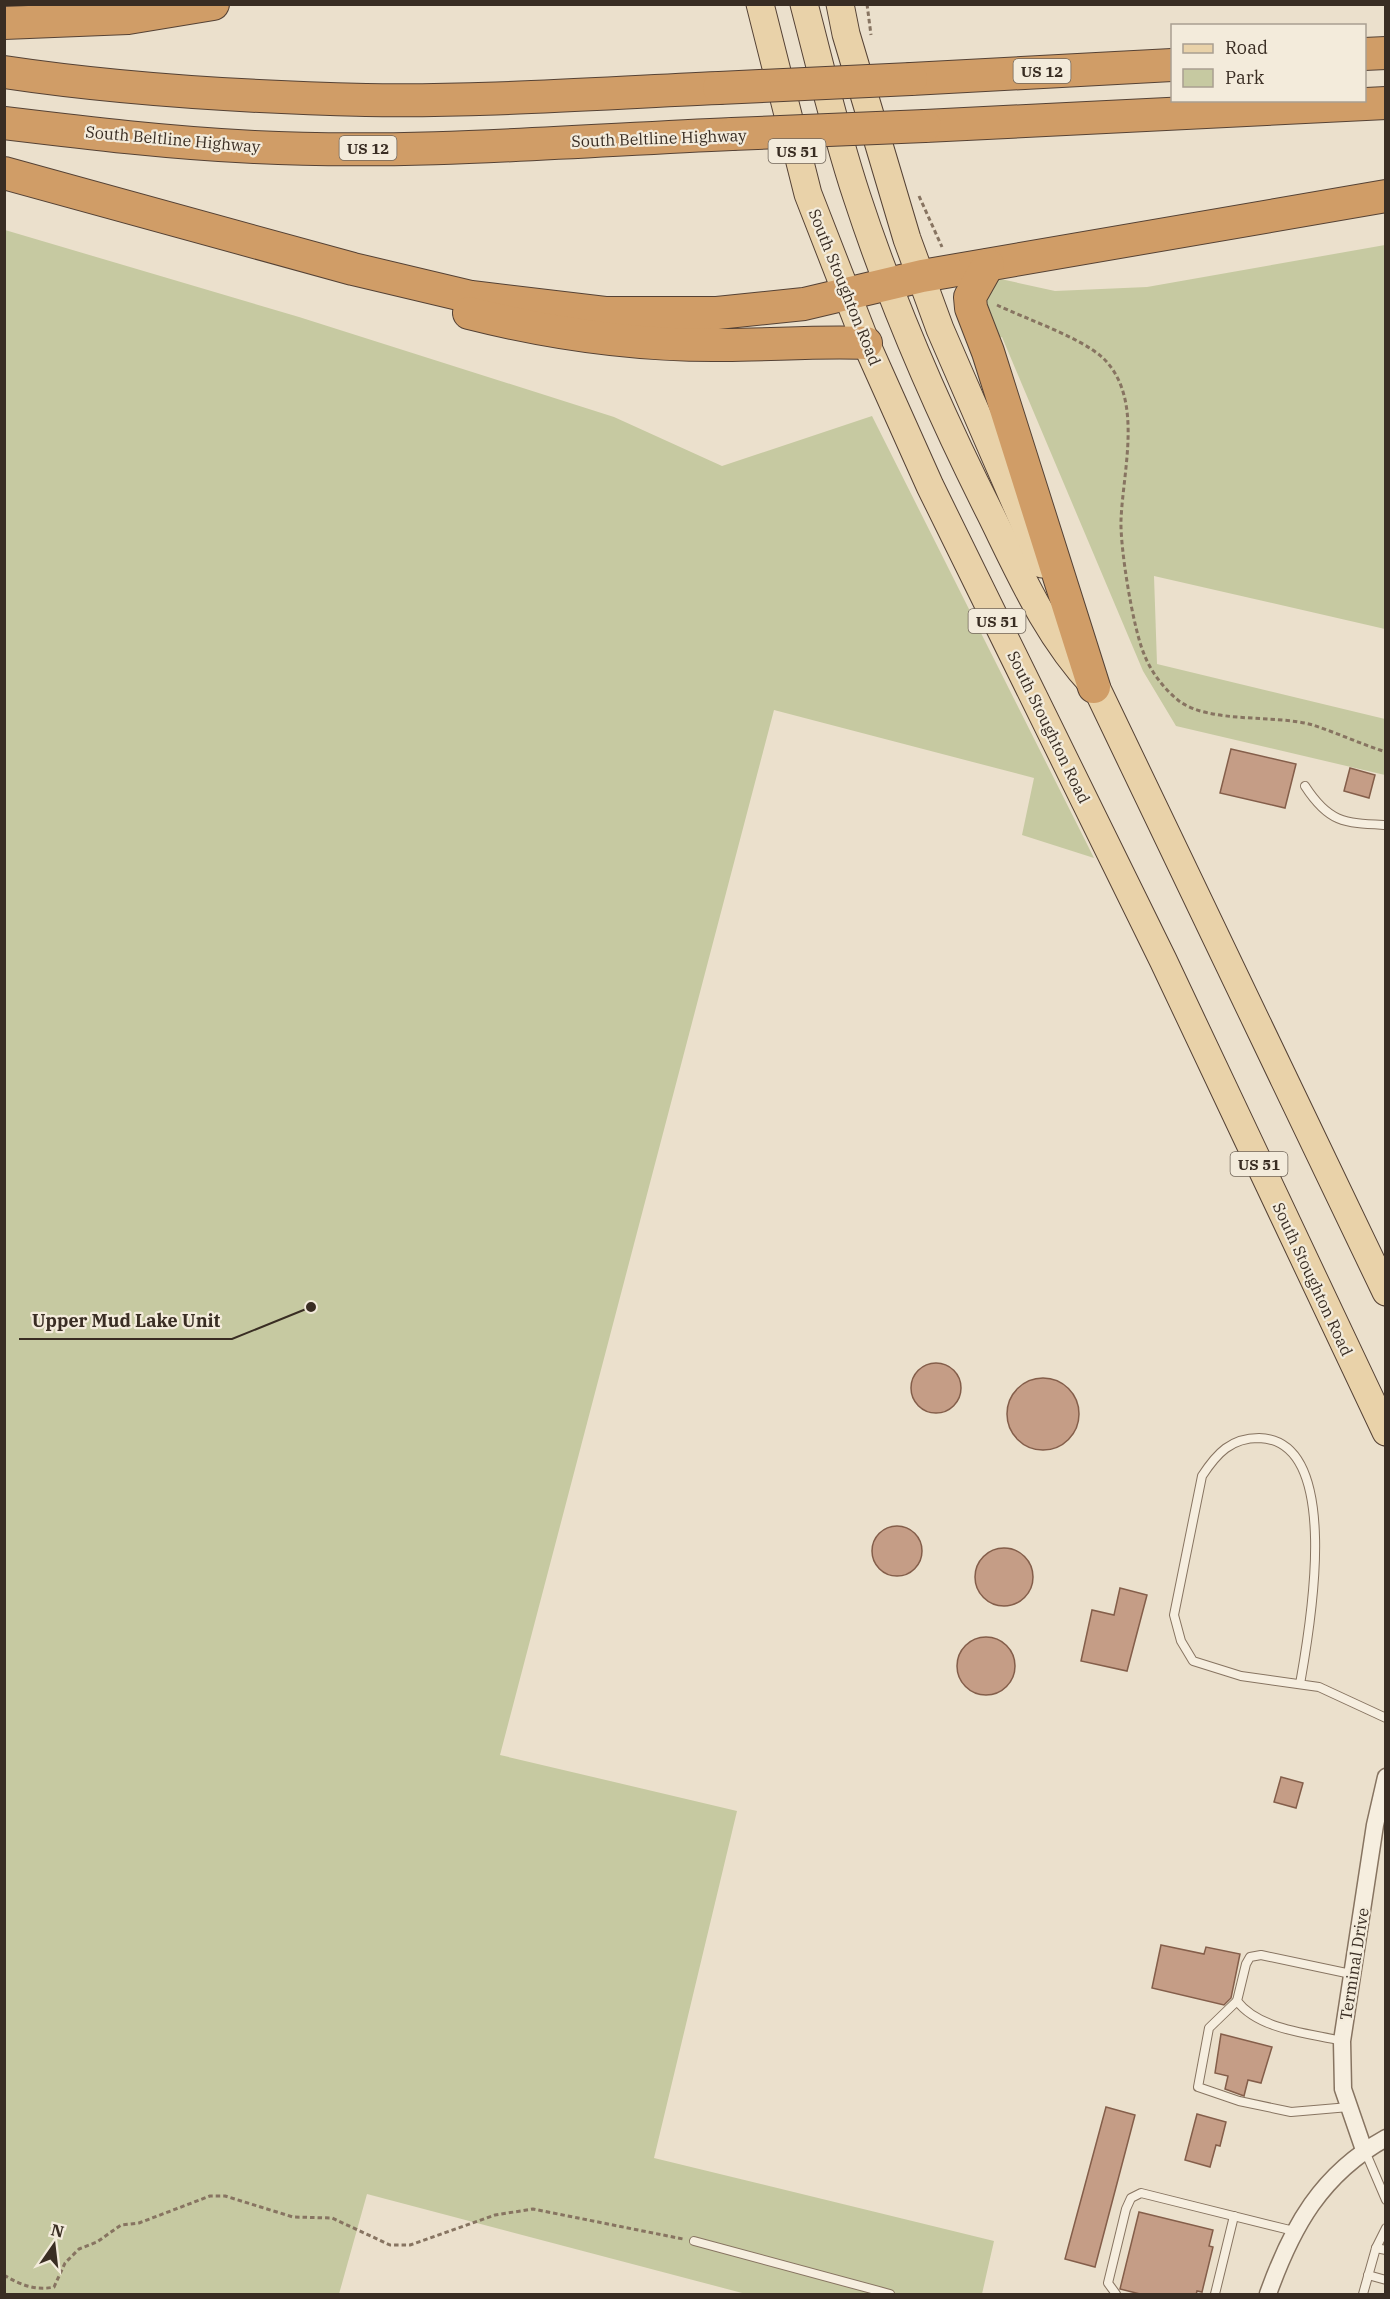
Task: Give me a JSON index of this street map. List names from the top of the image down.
{
  "streets": {
    "highway": ["US 12", "South Beltline Highway"],
    "main road": ["US 51", "South Stoughton Road"],
    "street": ["Terminal Drive"]
  },
  "places": ["Upper Mud Lake Unit"],
  "legend": ["Road", "Park"],
  "north": "top"
}
